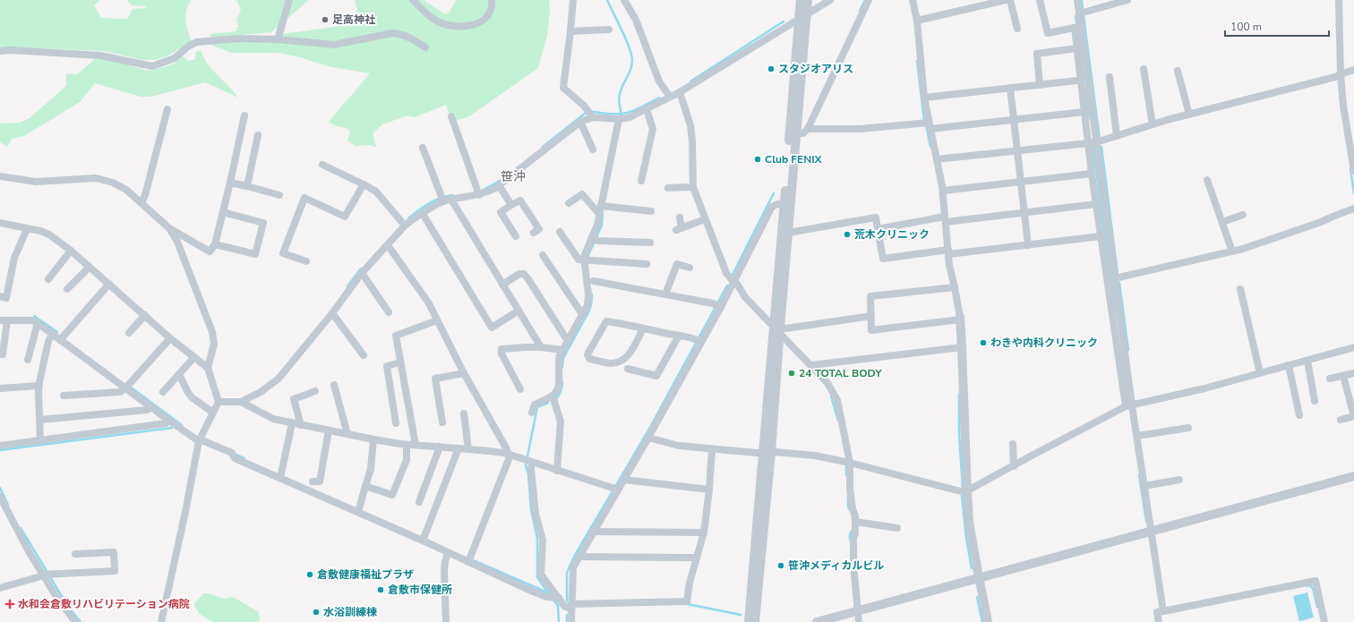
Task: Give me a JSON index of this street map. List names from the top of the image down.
{
  "districts": ["笹沖"],
  "places": {
    "other": [
      "足高神社",
      "スタジオアリス",
      "Club FENIX",
      "荒木クリニック",
      "わきや内科クリニック",
      "24 TOTAL BODY",
      "笹沖メディカルビル",
      "倉敷健康福祉プラザ",
      "倉敷市保健所",
      "水浴訓練棟"
    ],
    "health": ["水和会倉敷リハビリテーション病院"]
  },
  "scale_bar": "100 m"
}
